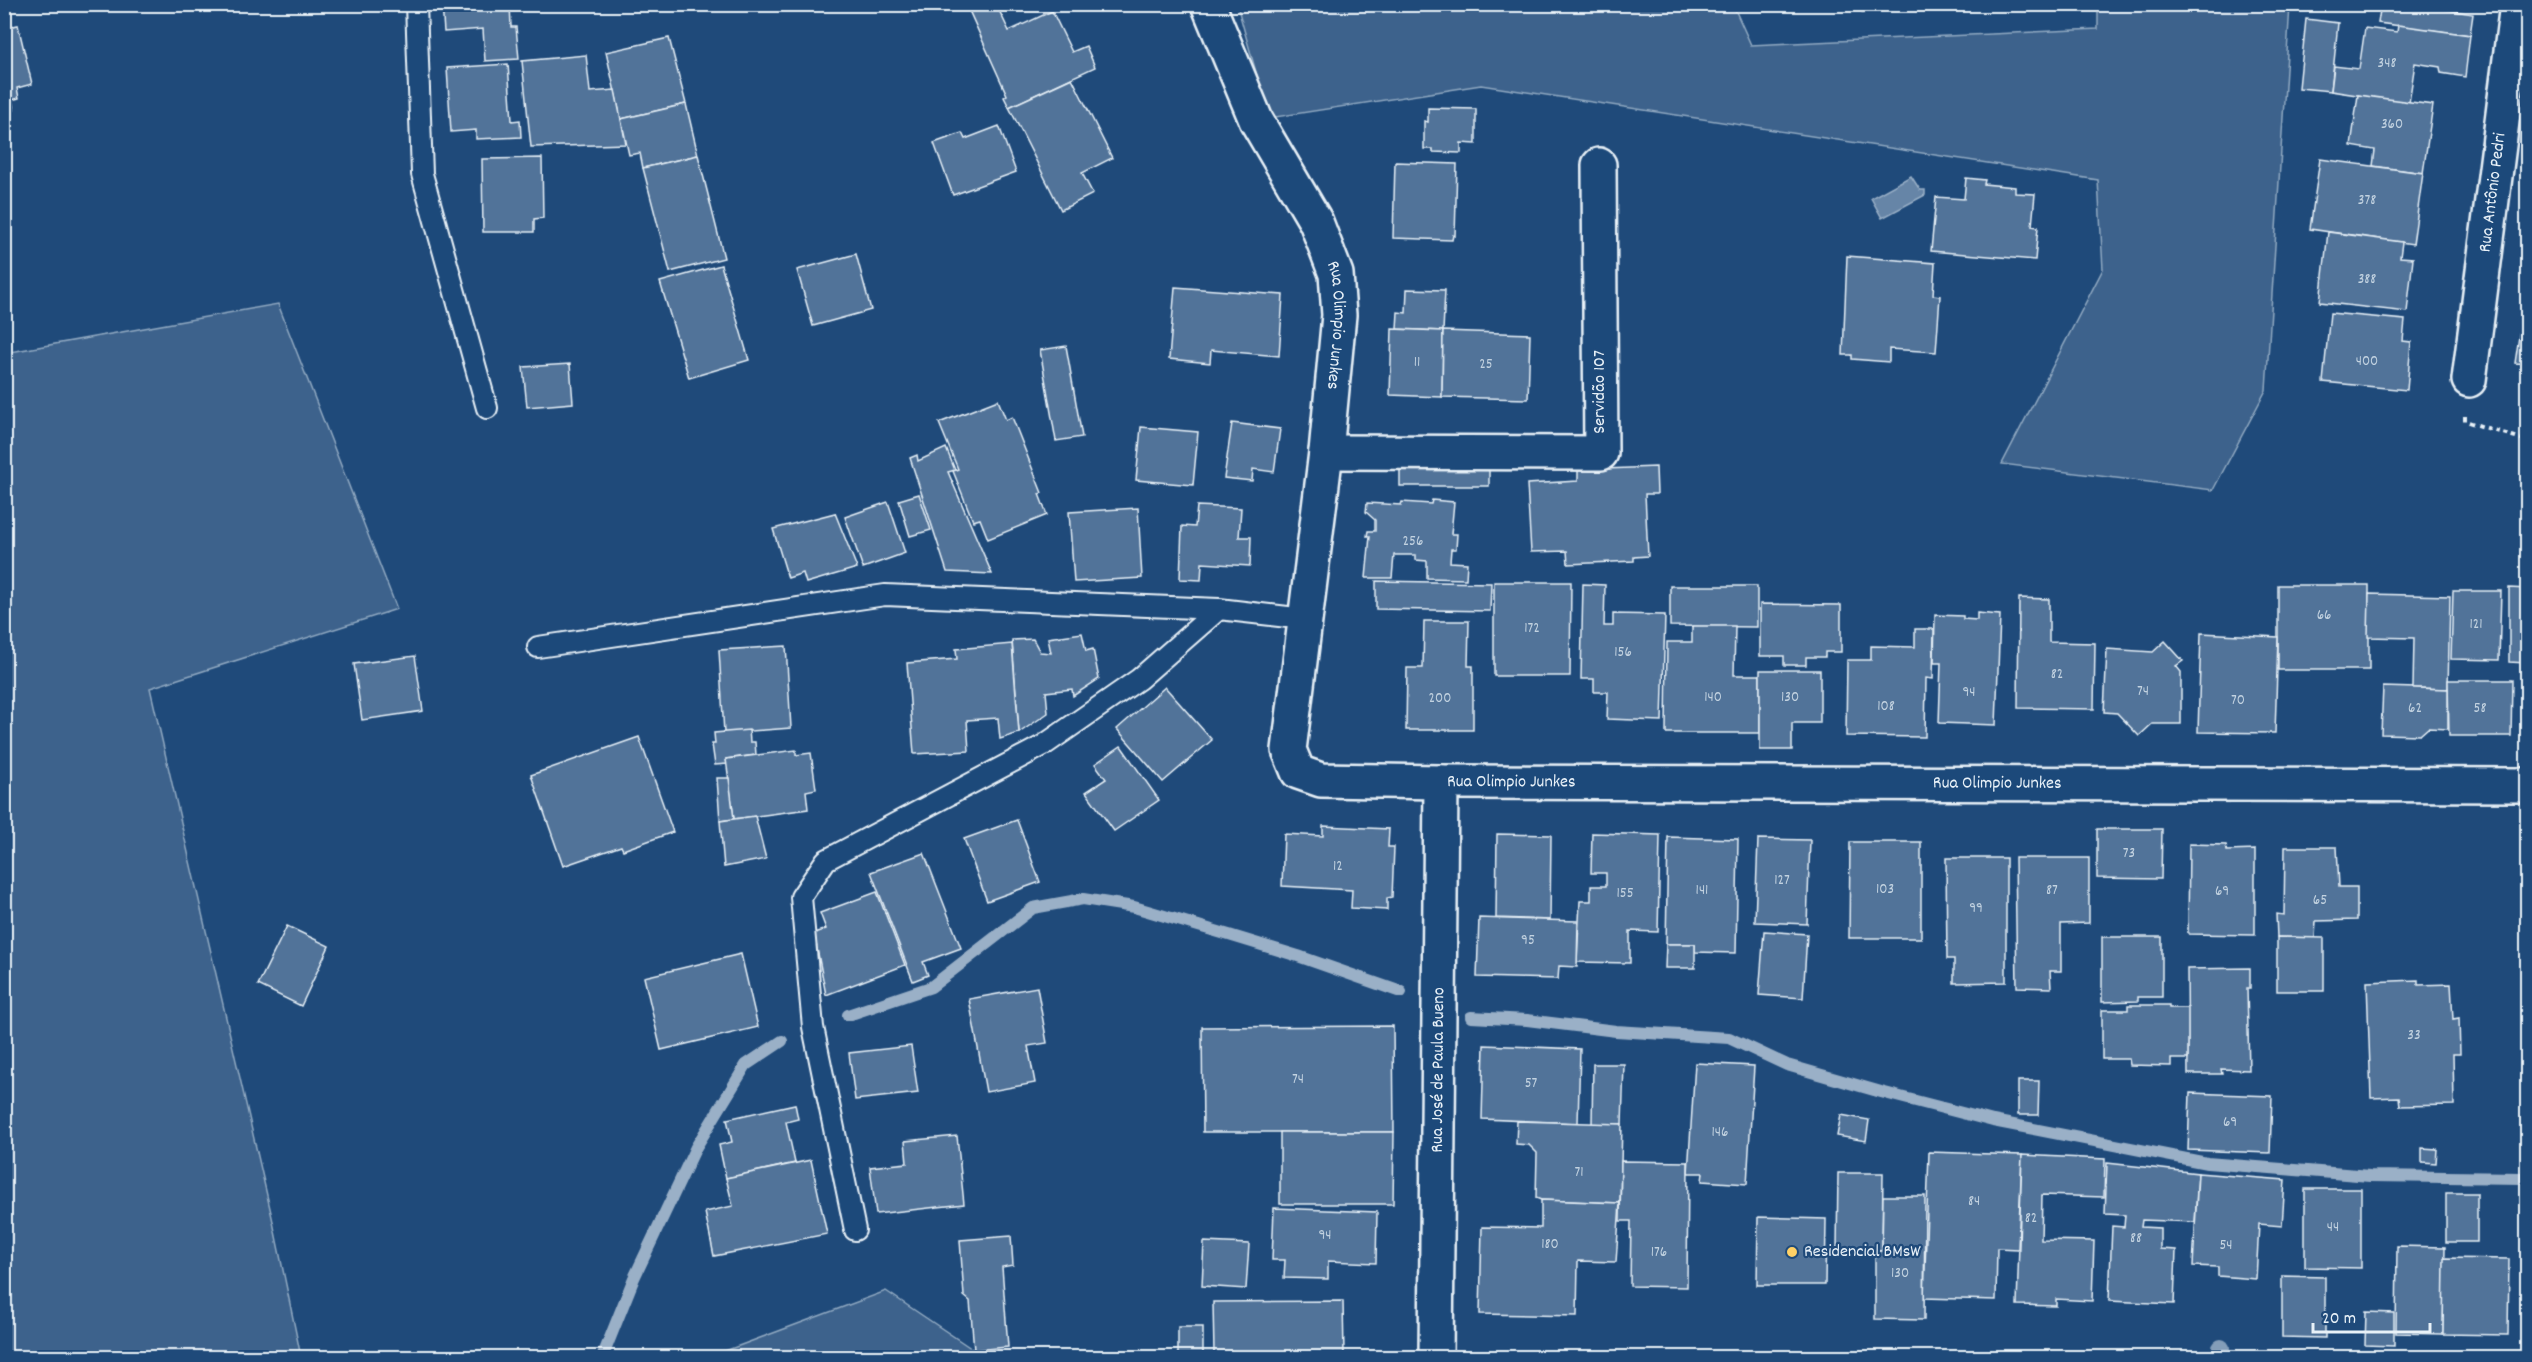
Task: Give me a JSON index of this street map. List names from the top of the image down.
{
  "streets": {
    "street": [
      "Rua Antônio Pedri",
      "Rua Olimpio Junkes",
      "Servidão 107",
      "Rua José de Paula Bueno"
    ]
  },
  "crossings": [
    ["Rua Olimpio Junkes", "Servidão 107"],
    ["Rua Olimpio Junkes", "Rua José de Paula Bueno"]
  ],
  "places": ["Residencial BMsW"],
  "house_numbers": [
    "348",
    "360",
    "378",
    "388",
    "400",
    "11",
    "25",
    "256",
    "66",
    "121",
    "172",
    "156",
    "82",
    "74",
    "94",
    "140",
    "130",
    "200",
    "70",
    "108",
    "62",
    "58",
    "73",
    "12",
    "127",
    "103",
    "141",
    "87",
    "69",
    "155",
    "65",
    "99",
    "95",
    "33",
    "74",
    "57",
    "69",
    "146",
    "71",
    "84",
    "82",
    "44",
    "94",
    "88",
    "180",
    "54",
    "176",
    "130"
  ],
  "scale_bar": "20 m"
}
